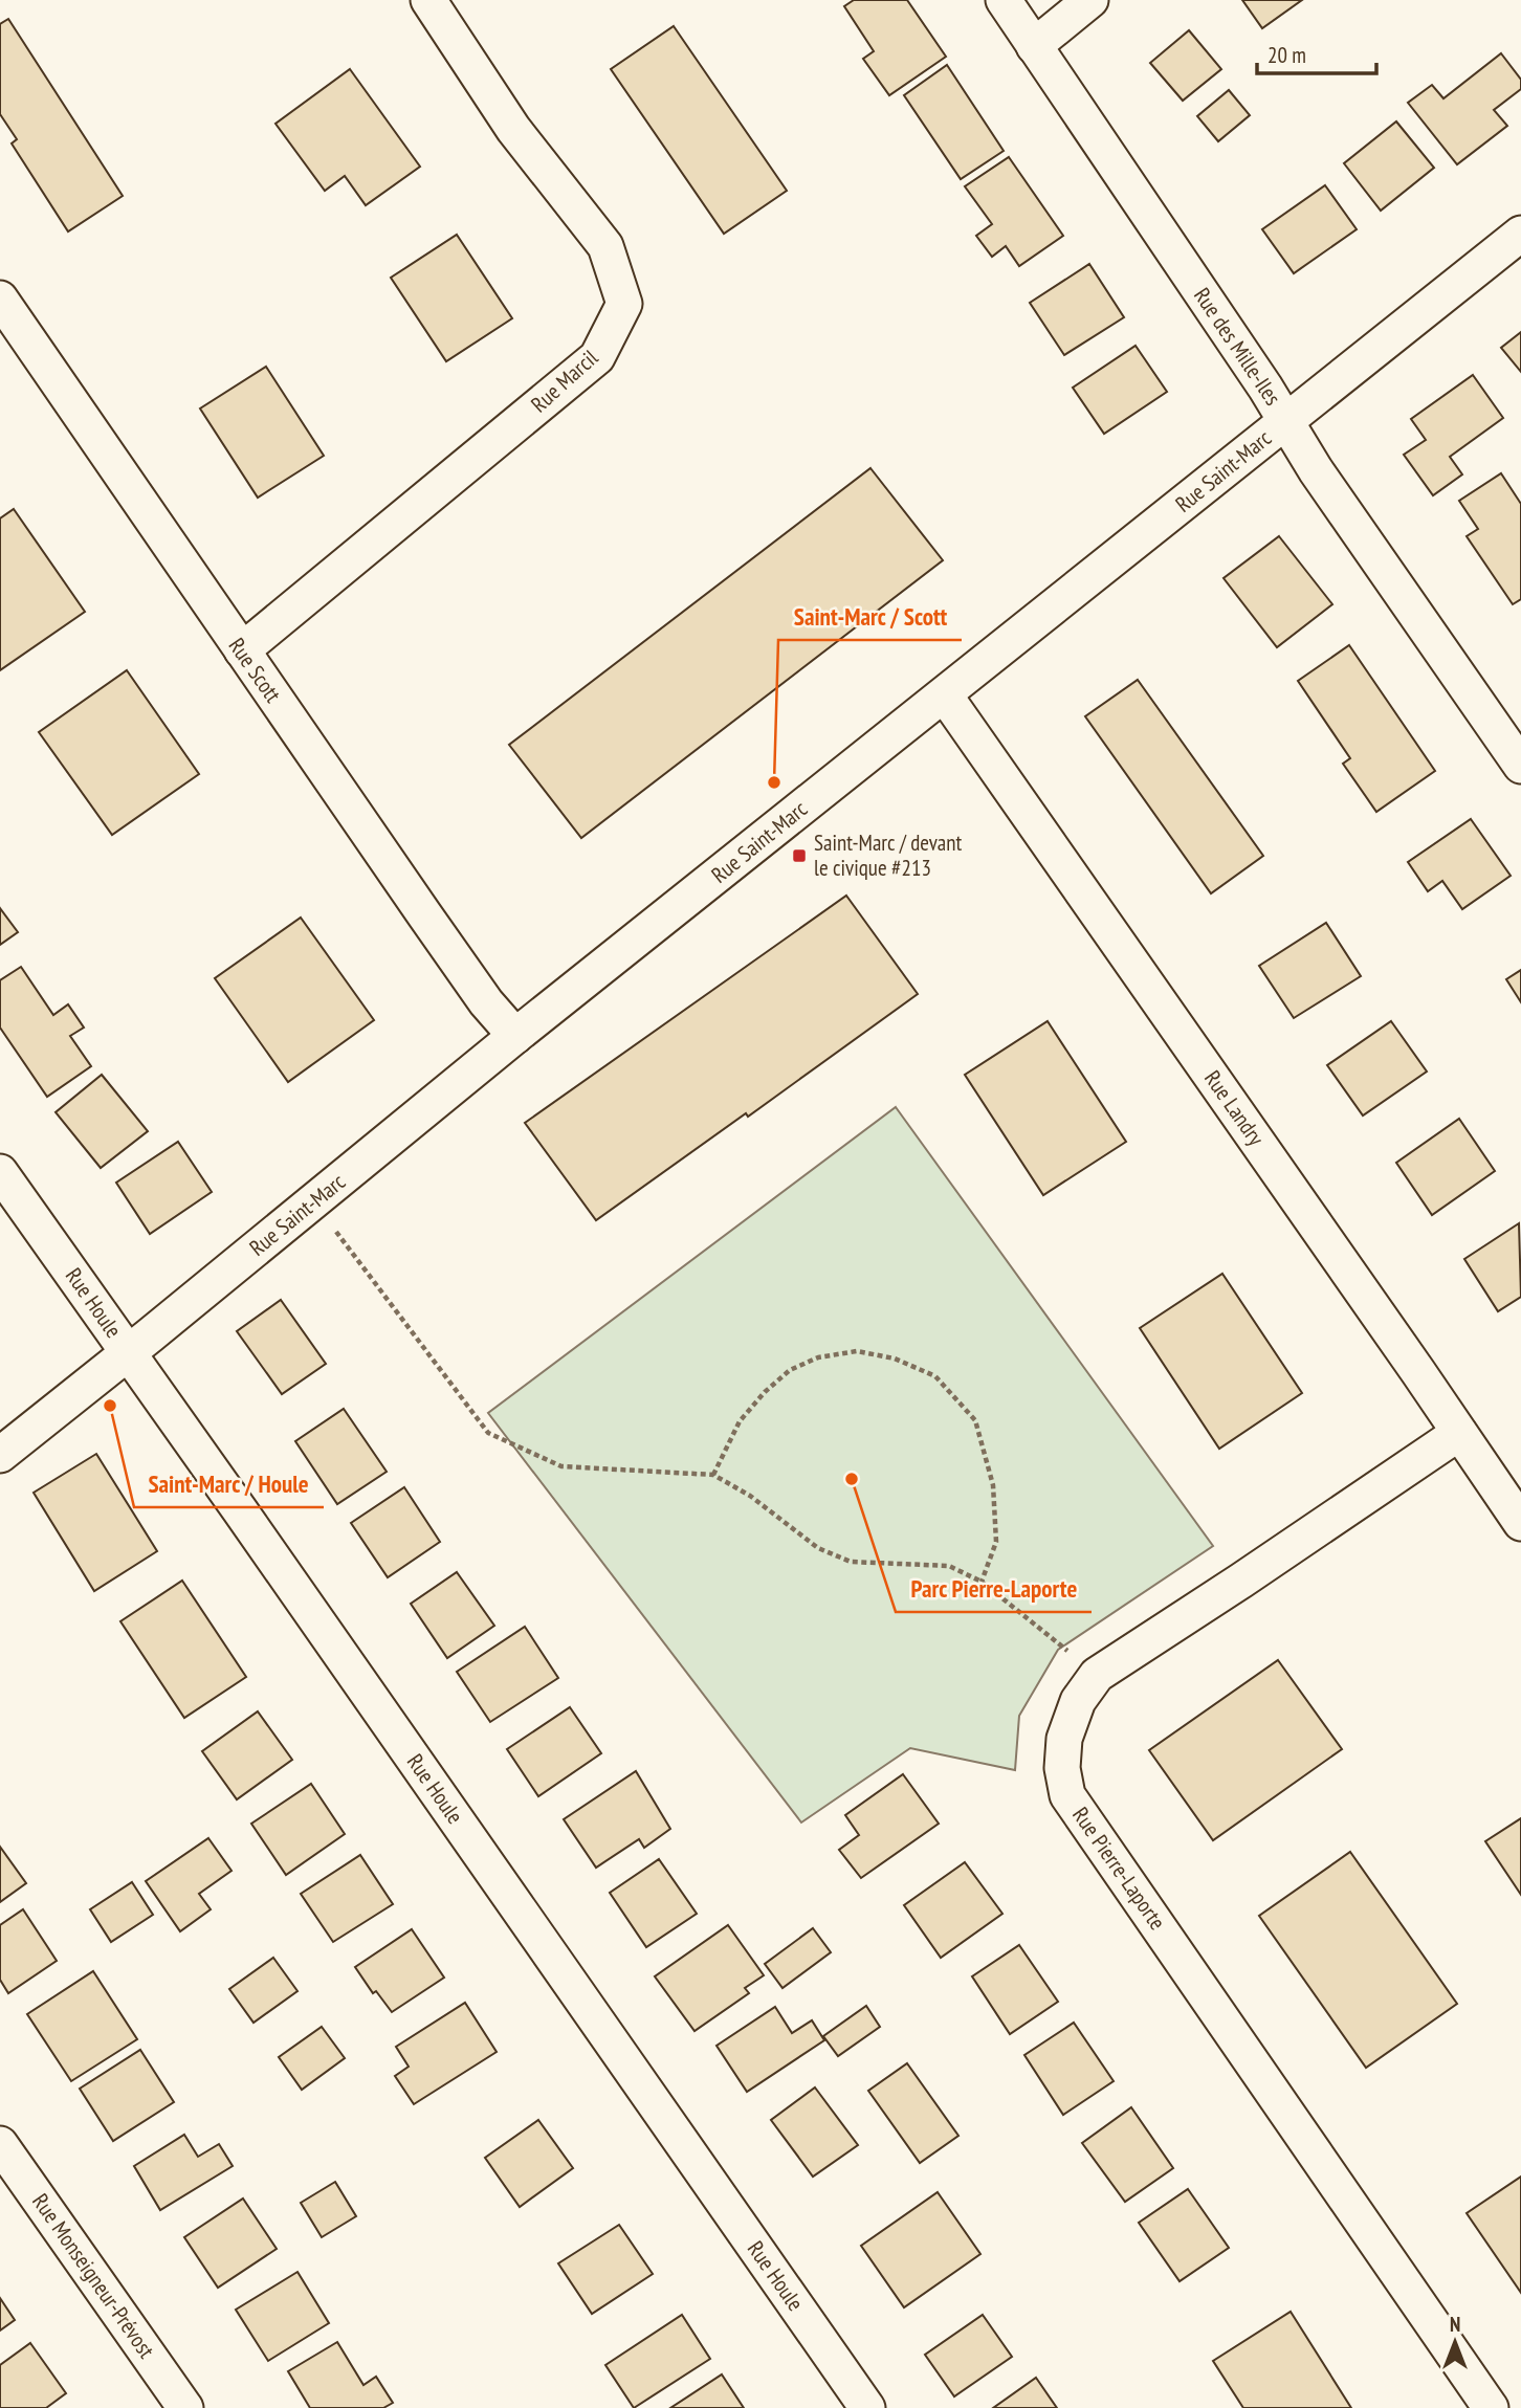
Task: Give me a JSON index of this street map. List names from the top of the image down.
{
  "streets": {
    "street": [
      "Rue des Mille-Iles",
      "Rue Marcil",
      "Rue Saint-Marc",
      "Rue Scott",
      "Rue Landry",
      "Rue Houle",
      "Rue Pierre-Laporte",
      "Rue Monseigneur-Prévost"
    ]
  },
  "crossings": [
    ["Rue des Mille-Iles", "Rue Saint-Marc"],
    ["Rue Marcil", "Rue Scott"],
    ["Rue Saint-Marc", "Rue Scott"],
    ["Rue Saint-Marc", "Rue Landry"],
    ["Rue Saint-Marc", "Rue Houle"],
    ["Rue Landry", "Rue Pierre-Laporte"]
  ],
  "places": {
    "other": ["Saint-Marc / Scott", "Saint-Marc / Houle", "Parc Pierre-Laporte"],
    "transit": ["Saint-Marc / devant le civique #213"]
  },
  "scale_bar": "20 m",
  "north": "top"
}
